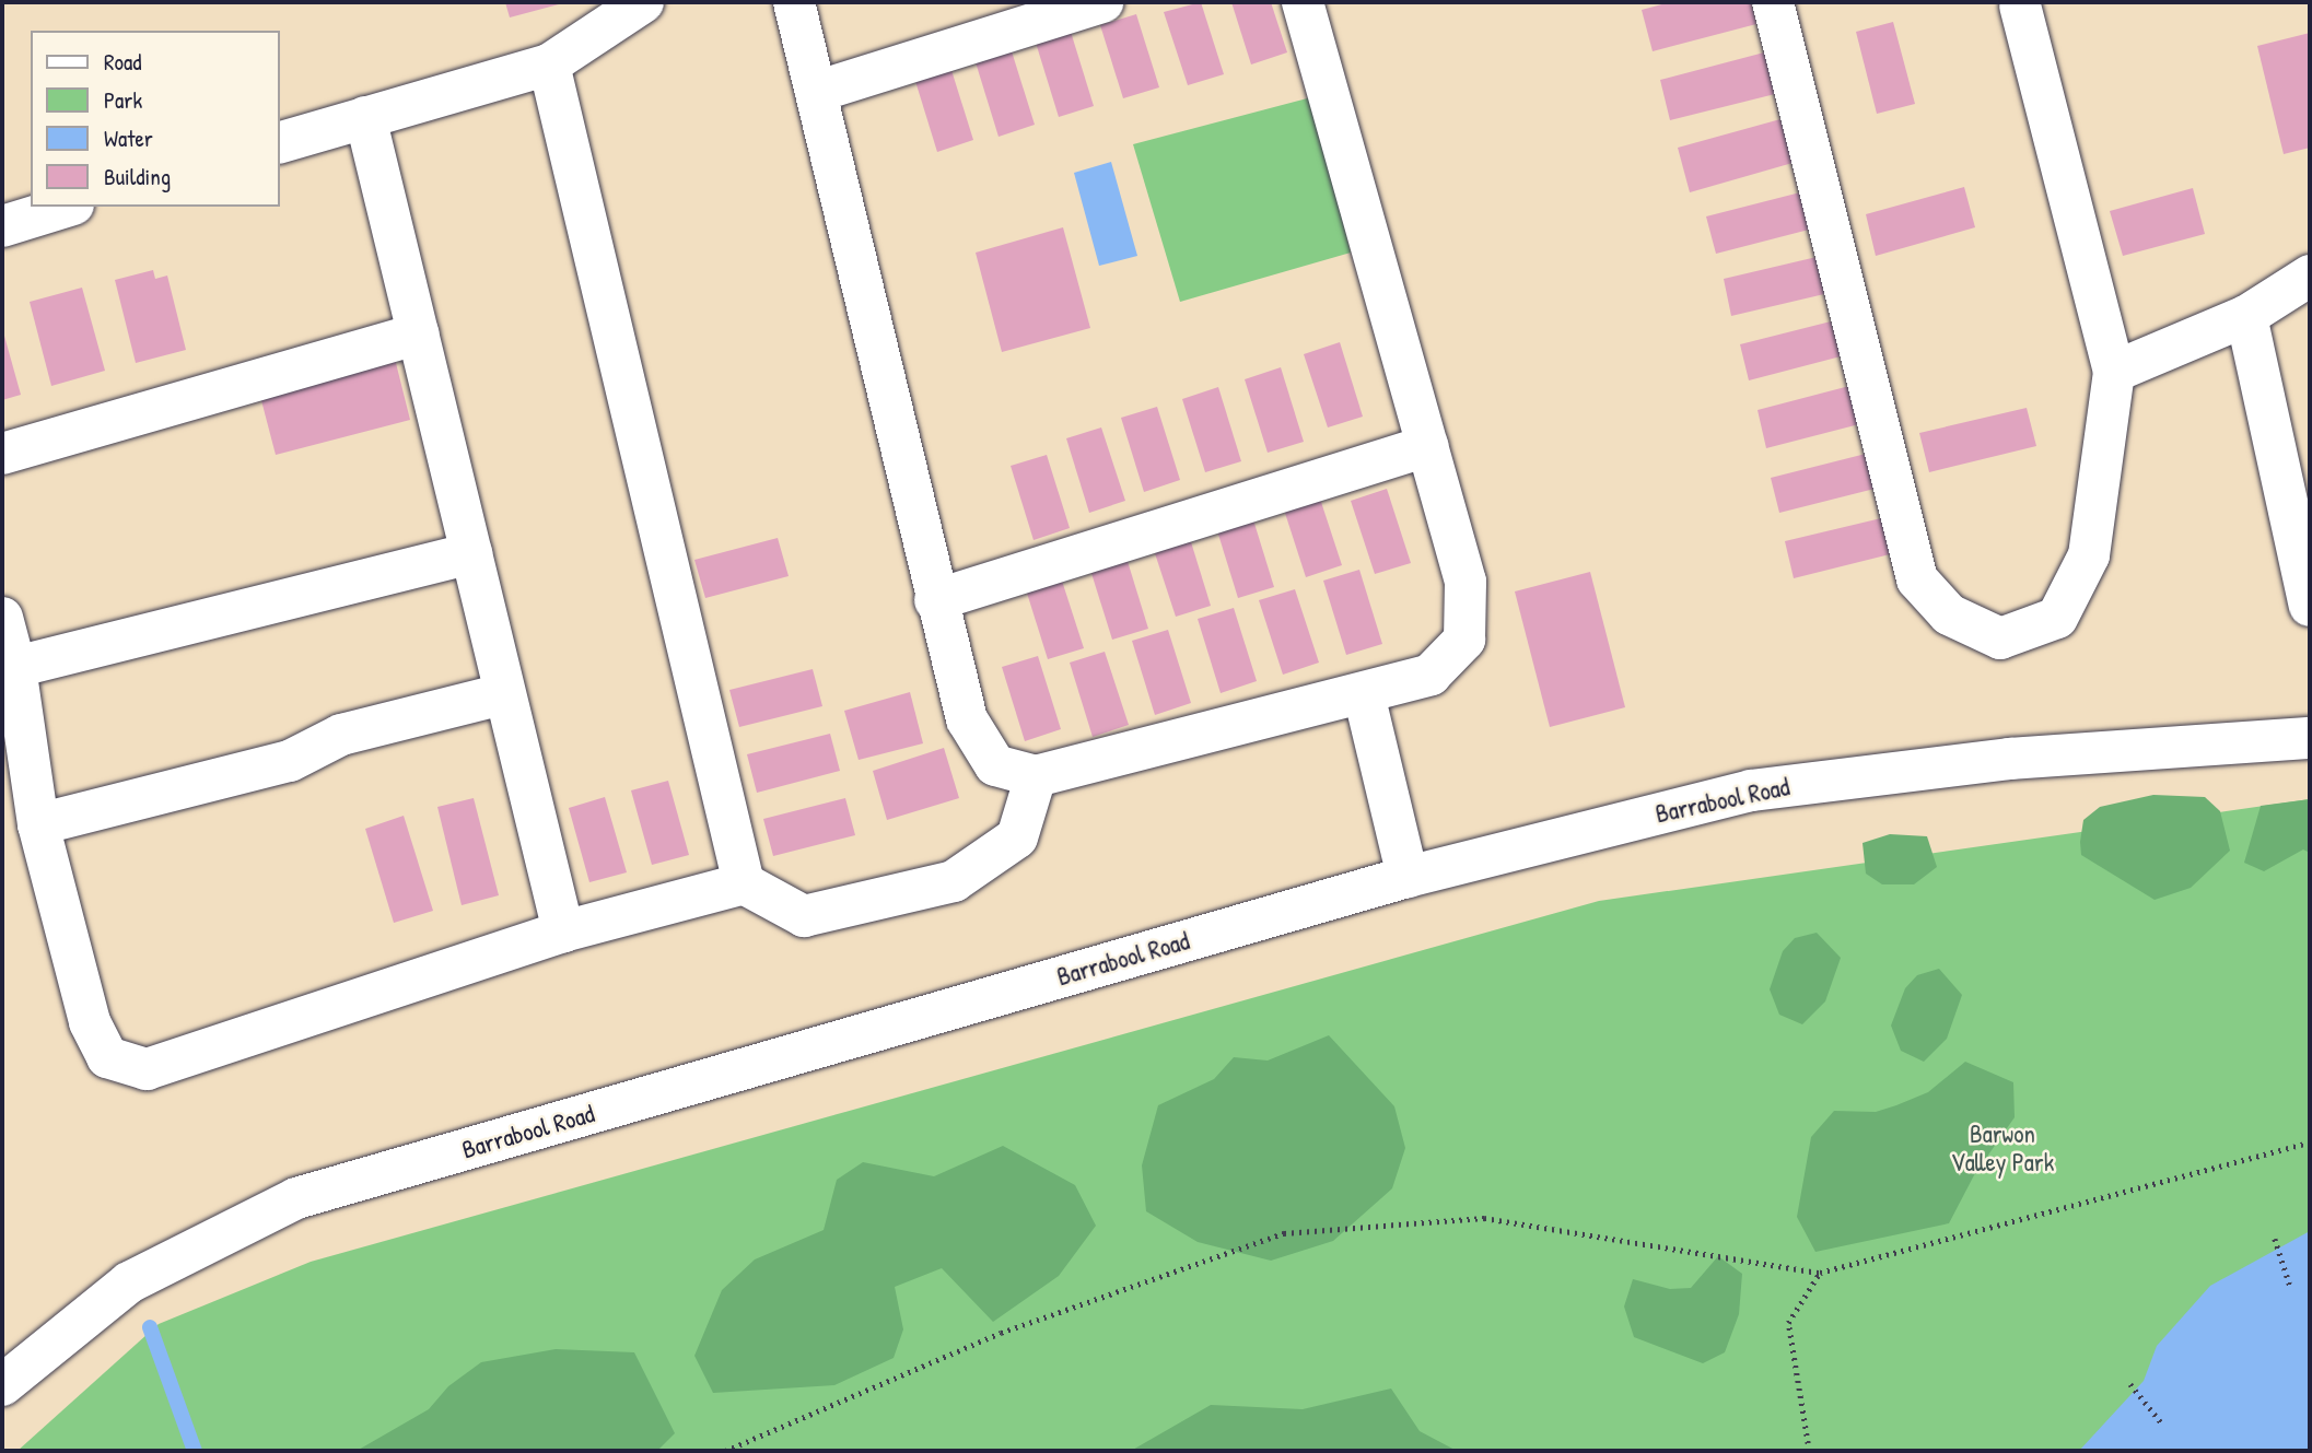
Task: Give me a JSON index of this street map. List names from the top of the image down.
{
  "streets": {
    "street": ["Barrabool Road"]
  },
  "parks": ["Barwon Valley Park"],
  "legend": [
    "Road",
    "Park",
    "Water",
    "Building"
  ]
}
